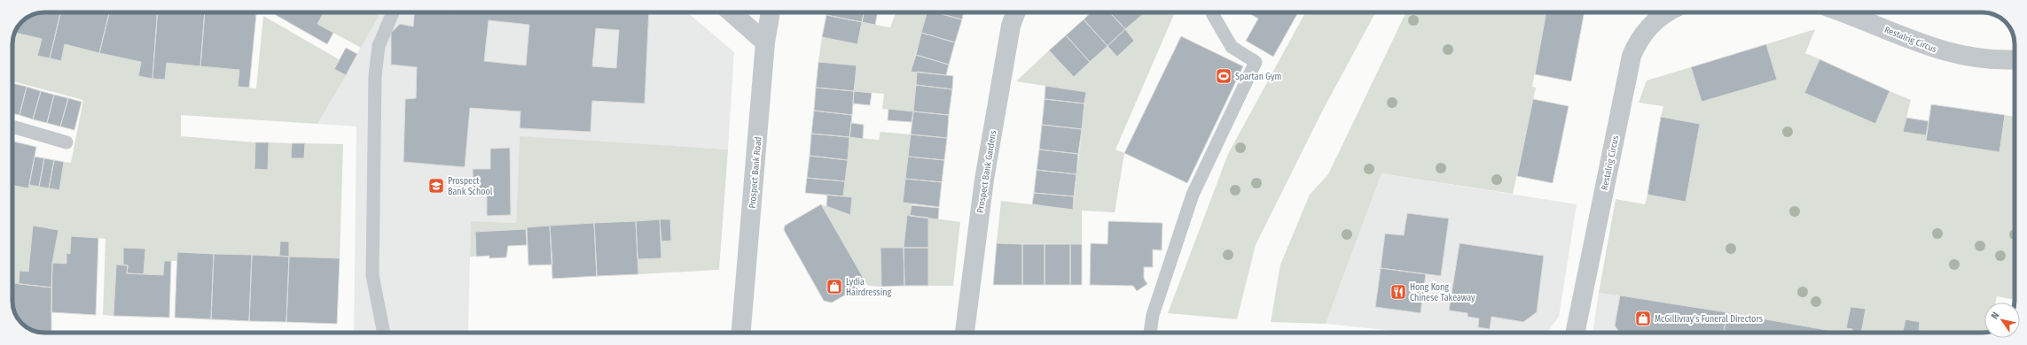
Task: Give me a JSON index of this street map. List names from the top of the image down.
{
  "streets": {
    "street": ["Restalrig Circus", "Prospect Bank Gardens", "Prospect Bank Road"]
  },
  "places": {
    "sports": ["Spartan Gym"],
    "school or university": ["Prospect Bank School"],
    "shop": ["Lydia Hairdressing", "McGillivray's Funeral Directors"],
    "restaurant": ["Hong Kong Chinese Takeaway"]
  },
  "north": "top left"
}
